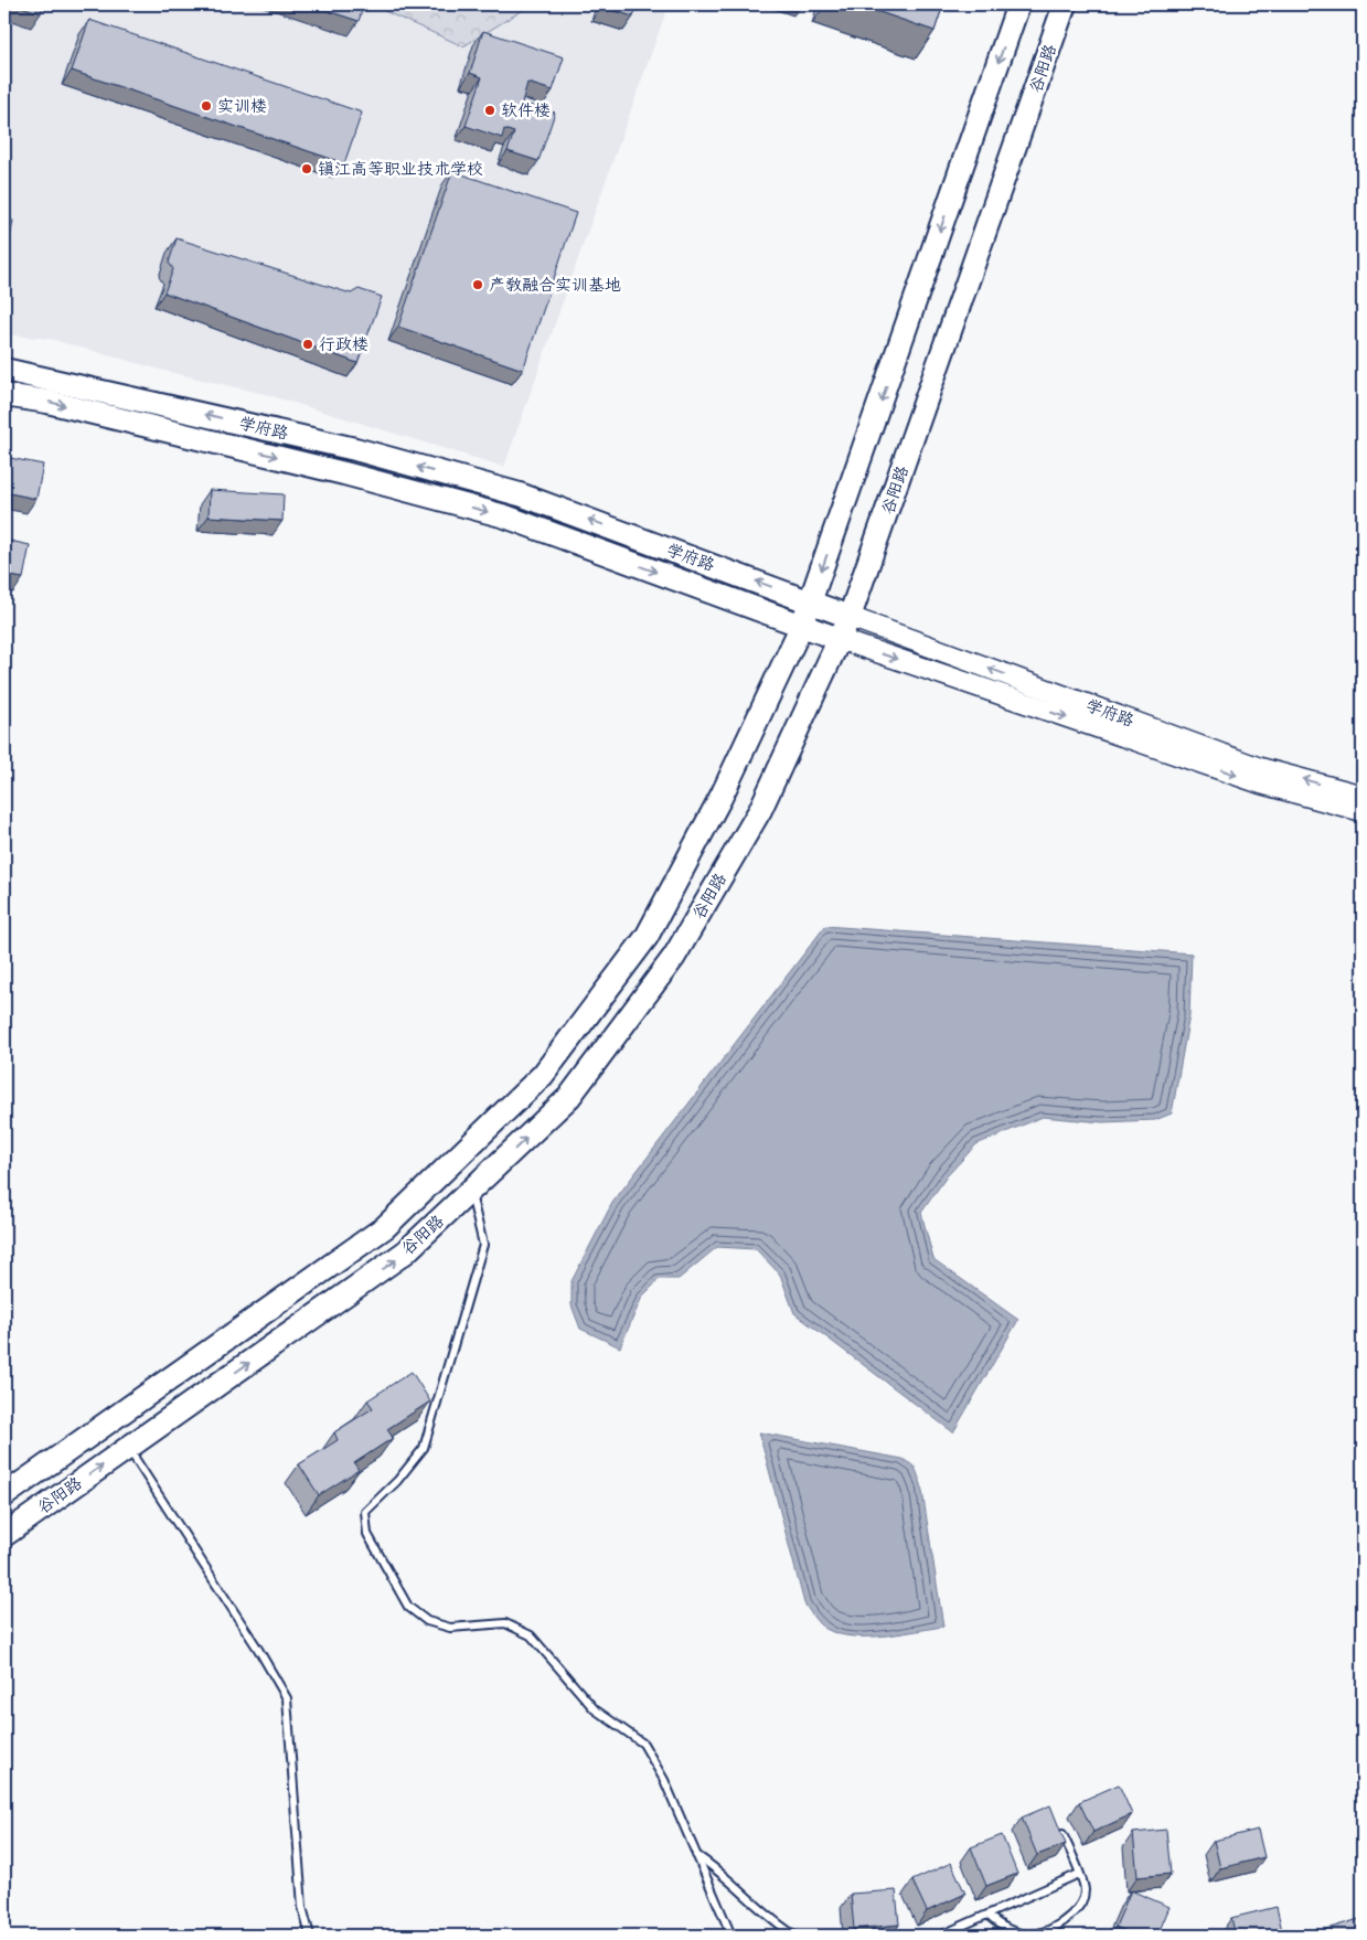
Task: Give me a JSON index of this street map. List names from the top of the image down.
{
  "streets": {
    "main road": ["谷阳路", "学府路"]
  },
  "crossings": [
    ["谷阳路", "学府路"]
  ],
  "places": [
    "实训楼",
    "软件楼",
    "镇江高等职业技术学校",
    "产教融合实训基地",
    "行政楼"
  ]
}
